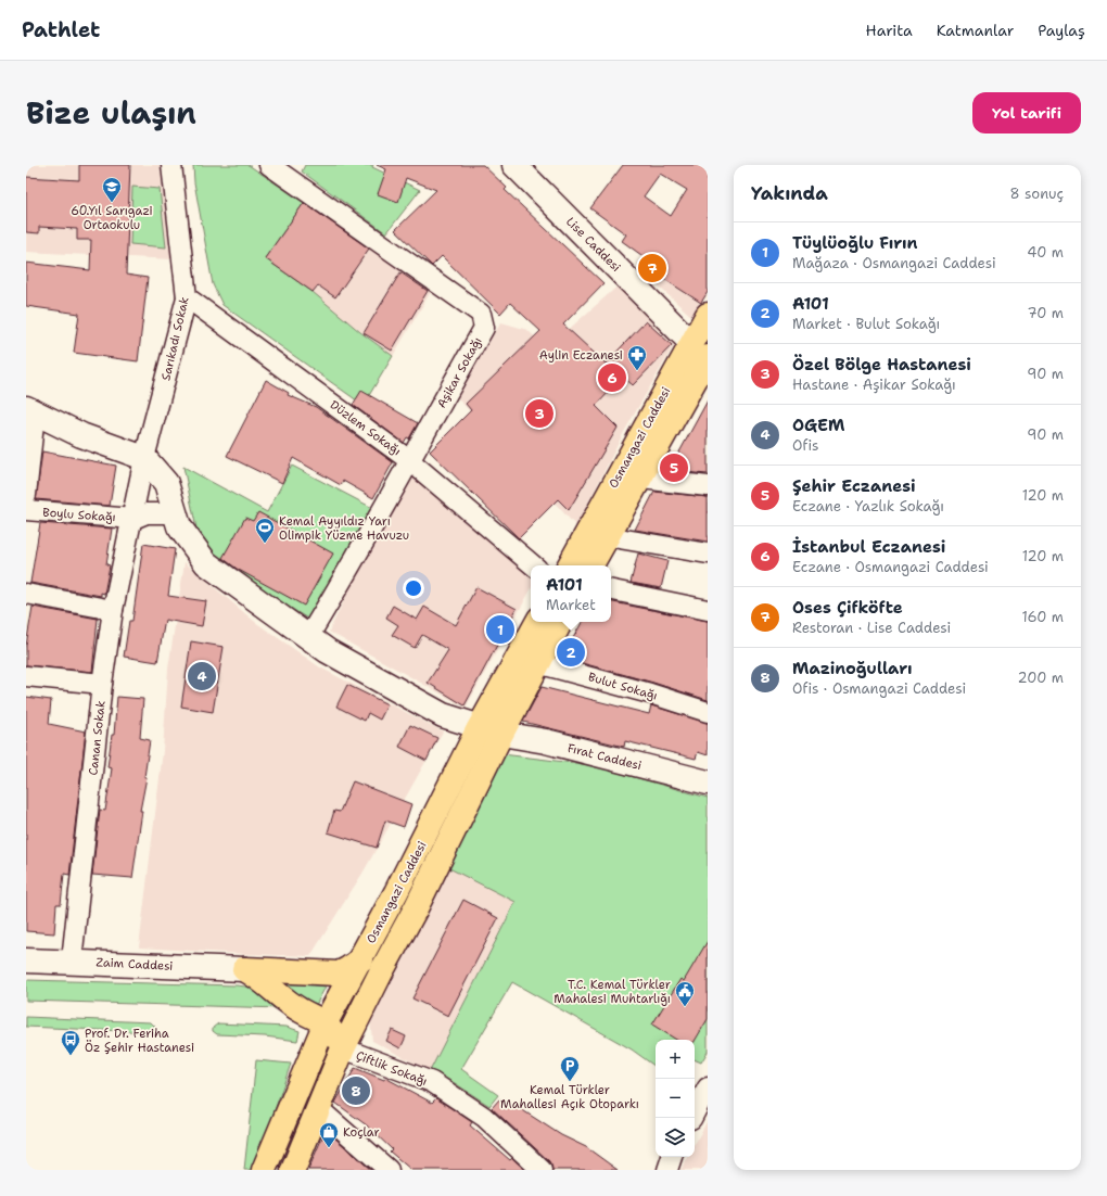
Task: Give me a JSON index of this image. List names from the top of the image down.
{
  "streets": {
    "main road": [
      "Lise Caddesi",
      "Osmangazi Caddesi",
      "Fırat Caddesi",
      "Zaim Caddesi"
    ],
    "street": [
      "Sarıkadı Sokak",
      "Aşikar Sokağı",
      "Düzlem Sokağı",
      "Boylu Sokağı",
      "Bulut Sokağı",
      "Canan Sokak",
      "Çiftlik Sokağı"
    ]
  },
  "crossings": [
    ["Lise Caddesi", "Osmangazi Caddesi"],
    ["Sarıkadı Sokak", "Düzlem Sokağı"],
    ["Sarıkadı Sokak", "Canan Sokak"],
    ["Sarıkadı Sokak", "Fırat Caddesi"],
    ["Aşikar Sokağı", "Düzlem Sokağı"],
    ["Aşikar Sokağı", "Fırat Caddesi"],
    ["Osmangazi Caddesi", "Bulut Sokağı"],
    ["Osmangazi Caddesi", "Fırat Caddesi"],
    ["Osmangazi Caddesi", "Çiftlik Sokağı"],
    ["Boylu Sokağı", "Canan Sokak"],
    ["Canan Sokak", "Fırat Caddesi"],
    ["Canan Sokak", "Zaim Caddesi"]
  ],
  "places": {
    "school or university": ["60.Yıl Sarıgazi Ortaokulu"],
    "pharmacy": ["Aylin Eczanesi"],
    "sports": ["Kemal Ayyıldız Yarı Olimpik Yüzme Havuzu"],
    "public building": ["T.C. Kemal Türkler Mahalesi Muhtarlığı"],
    "bus stop": ["Prof. Dr. Feriha Öz Şehir Hastanesi"],
    "parking": ["Kemal Türkler Mahallesi Açık Otoparkı"],
    "shop": ["Koçlar"]
  },
  "page": {
    "header": "Pathlet",
    "nav": ["Harita", "Katmanlar", "Paylaş"],
    "title": "Bize ulaşın",
    "buttons": "Yol tarifi",
    "heading": ["Yakında", "8 sonuç"],
    "list": [
      {
        "mark": "1",
        "name": "Tüylüoğlu Fırın",
        "note": "Mağaza · Osmangazi Caddesi",
        "value": "40 m"
      },
      {
        "mark": "2",
        "name": "A101",
        "note": "Market · Bulut Sokağı",
        "value": "70 m"
      },
      {
        "mark": "3",
        "name": "Özel Bölge Hastanesi",
        "note": "Hastane · Aşikar Sokağı",
        "value": "90 m"
      },
      {
        "mark": "4",
        "name": "OGEM",
        "note": "Ofis",
        "value": "90 m"
      },
      {
        "mark": "5",
        "name": "Şehir Eczanesi",
        "note": "Eczane · Yazlık Sokağı",
        "value": "120 m"
      },
      {
        "mark": "6",
        "name": "İstanbul Eczanesi",
        "note": "Eczane · Osmangazi Caddesi",
        "value": "120 m"
      },
      {
        "mark": "7",
        "name": "Oses Çifköfte",
        "note": "Restoran · Lise Caddesi",
        "value": "160 m"
      },
      {
        "mark": "8",
        "name": "Mazinoğulları",
        "note": "Ofis · Osmangazi Caddesi",
        "value": "200 m"
      }
    ],
    "pins": [
      "7",
      "6",
      "3",
      "5",
      "1",
      "2",
      "4",
      "8"
    ],
    "popup": ["A101", "Market"],
    "map_buttons": ["+", "−"]
  }
}
